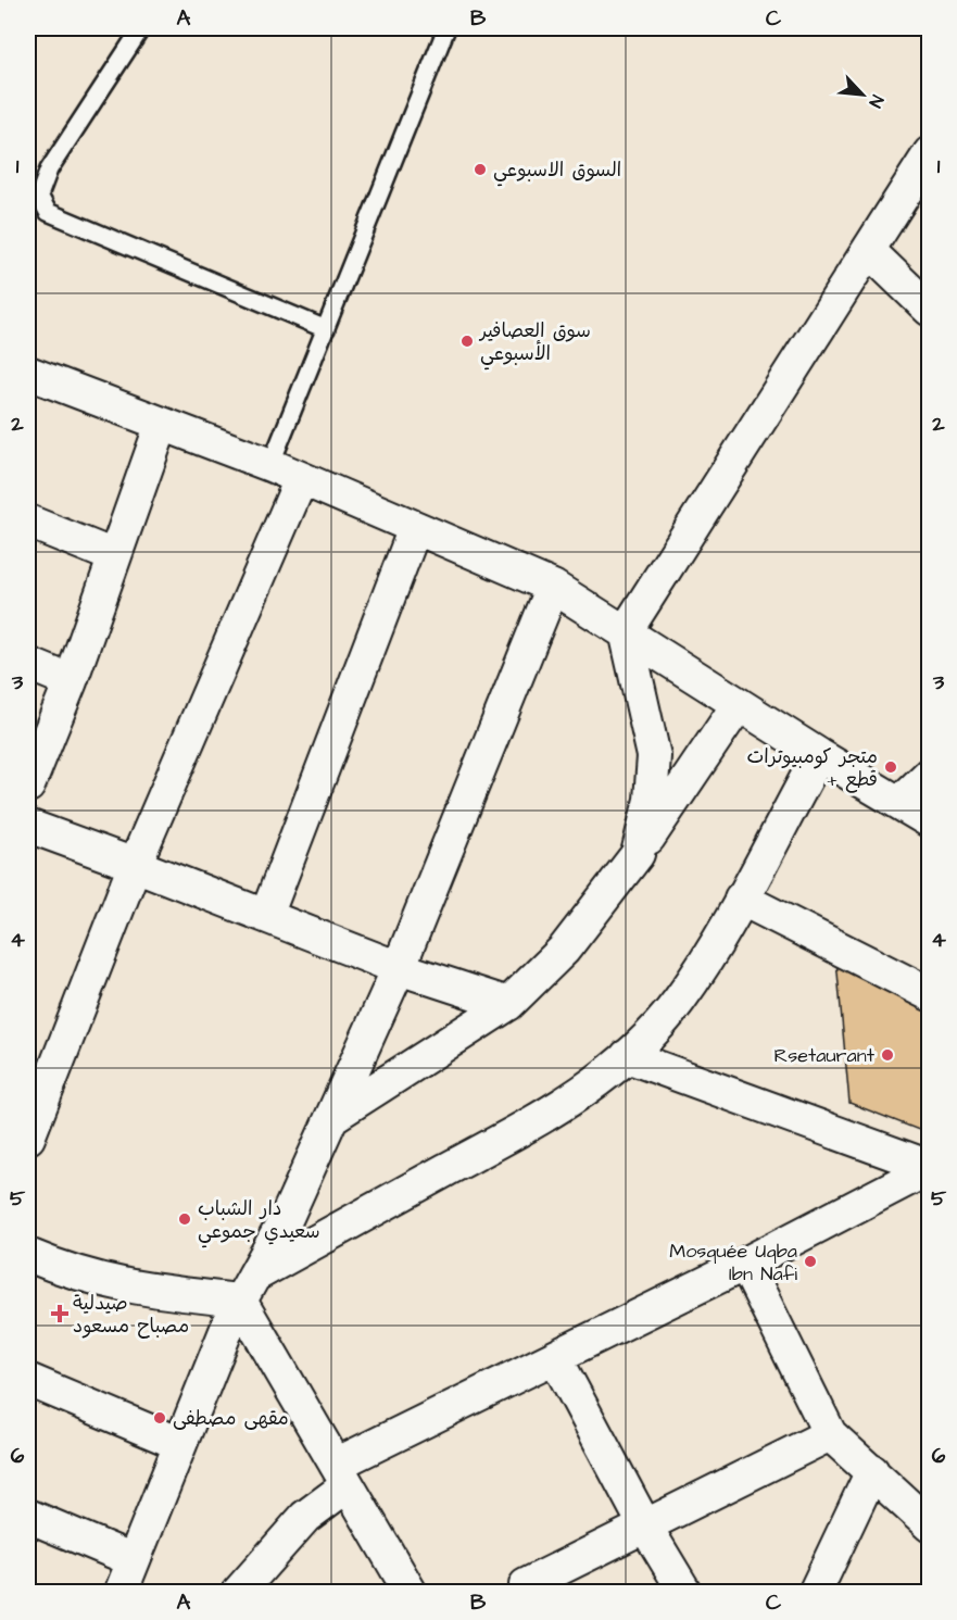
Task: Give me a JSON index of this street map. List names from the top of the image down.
{
  "places": {
    "other": [
      "السوق الاسبوعي",
      "سوق العصافير الأسبوعي",
      "متجر كومبيوترات + قطع",
      "Rsetaurant",
      "دار الشباب سعيدي جموعي",
      "Mosquée Uqba Ibn Nafi",
      "مقهى مصطفى"
    ],
    "health": ["صيدلية مصباح مسعود"]
  },
  "north": "bottom right",
  "grid": {
    "columns": ["A", "B", "C"],
    "rows": [
      "1",
      "2",
      "3",
      "4",
      "5",
      "6"
    ]
  }
}
